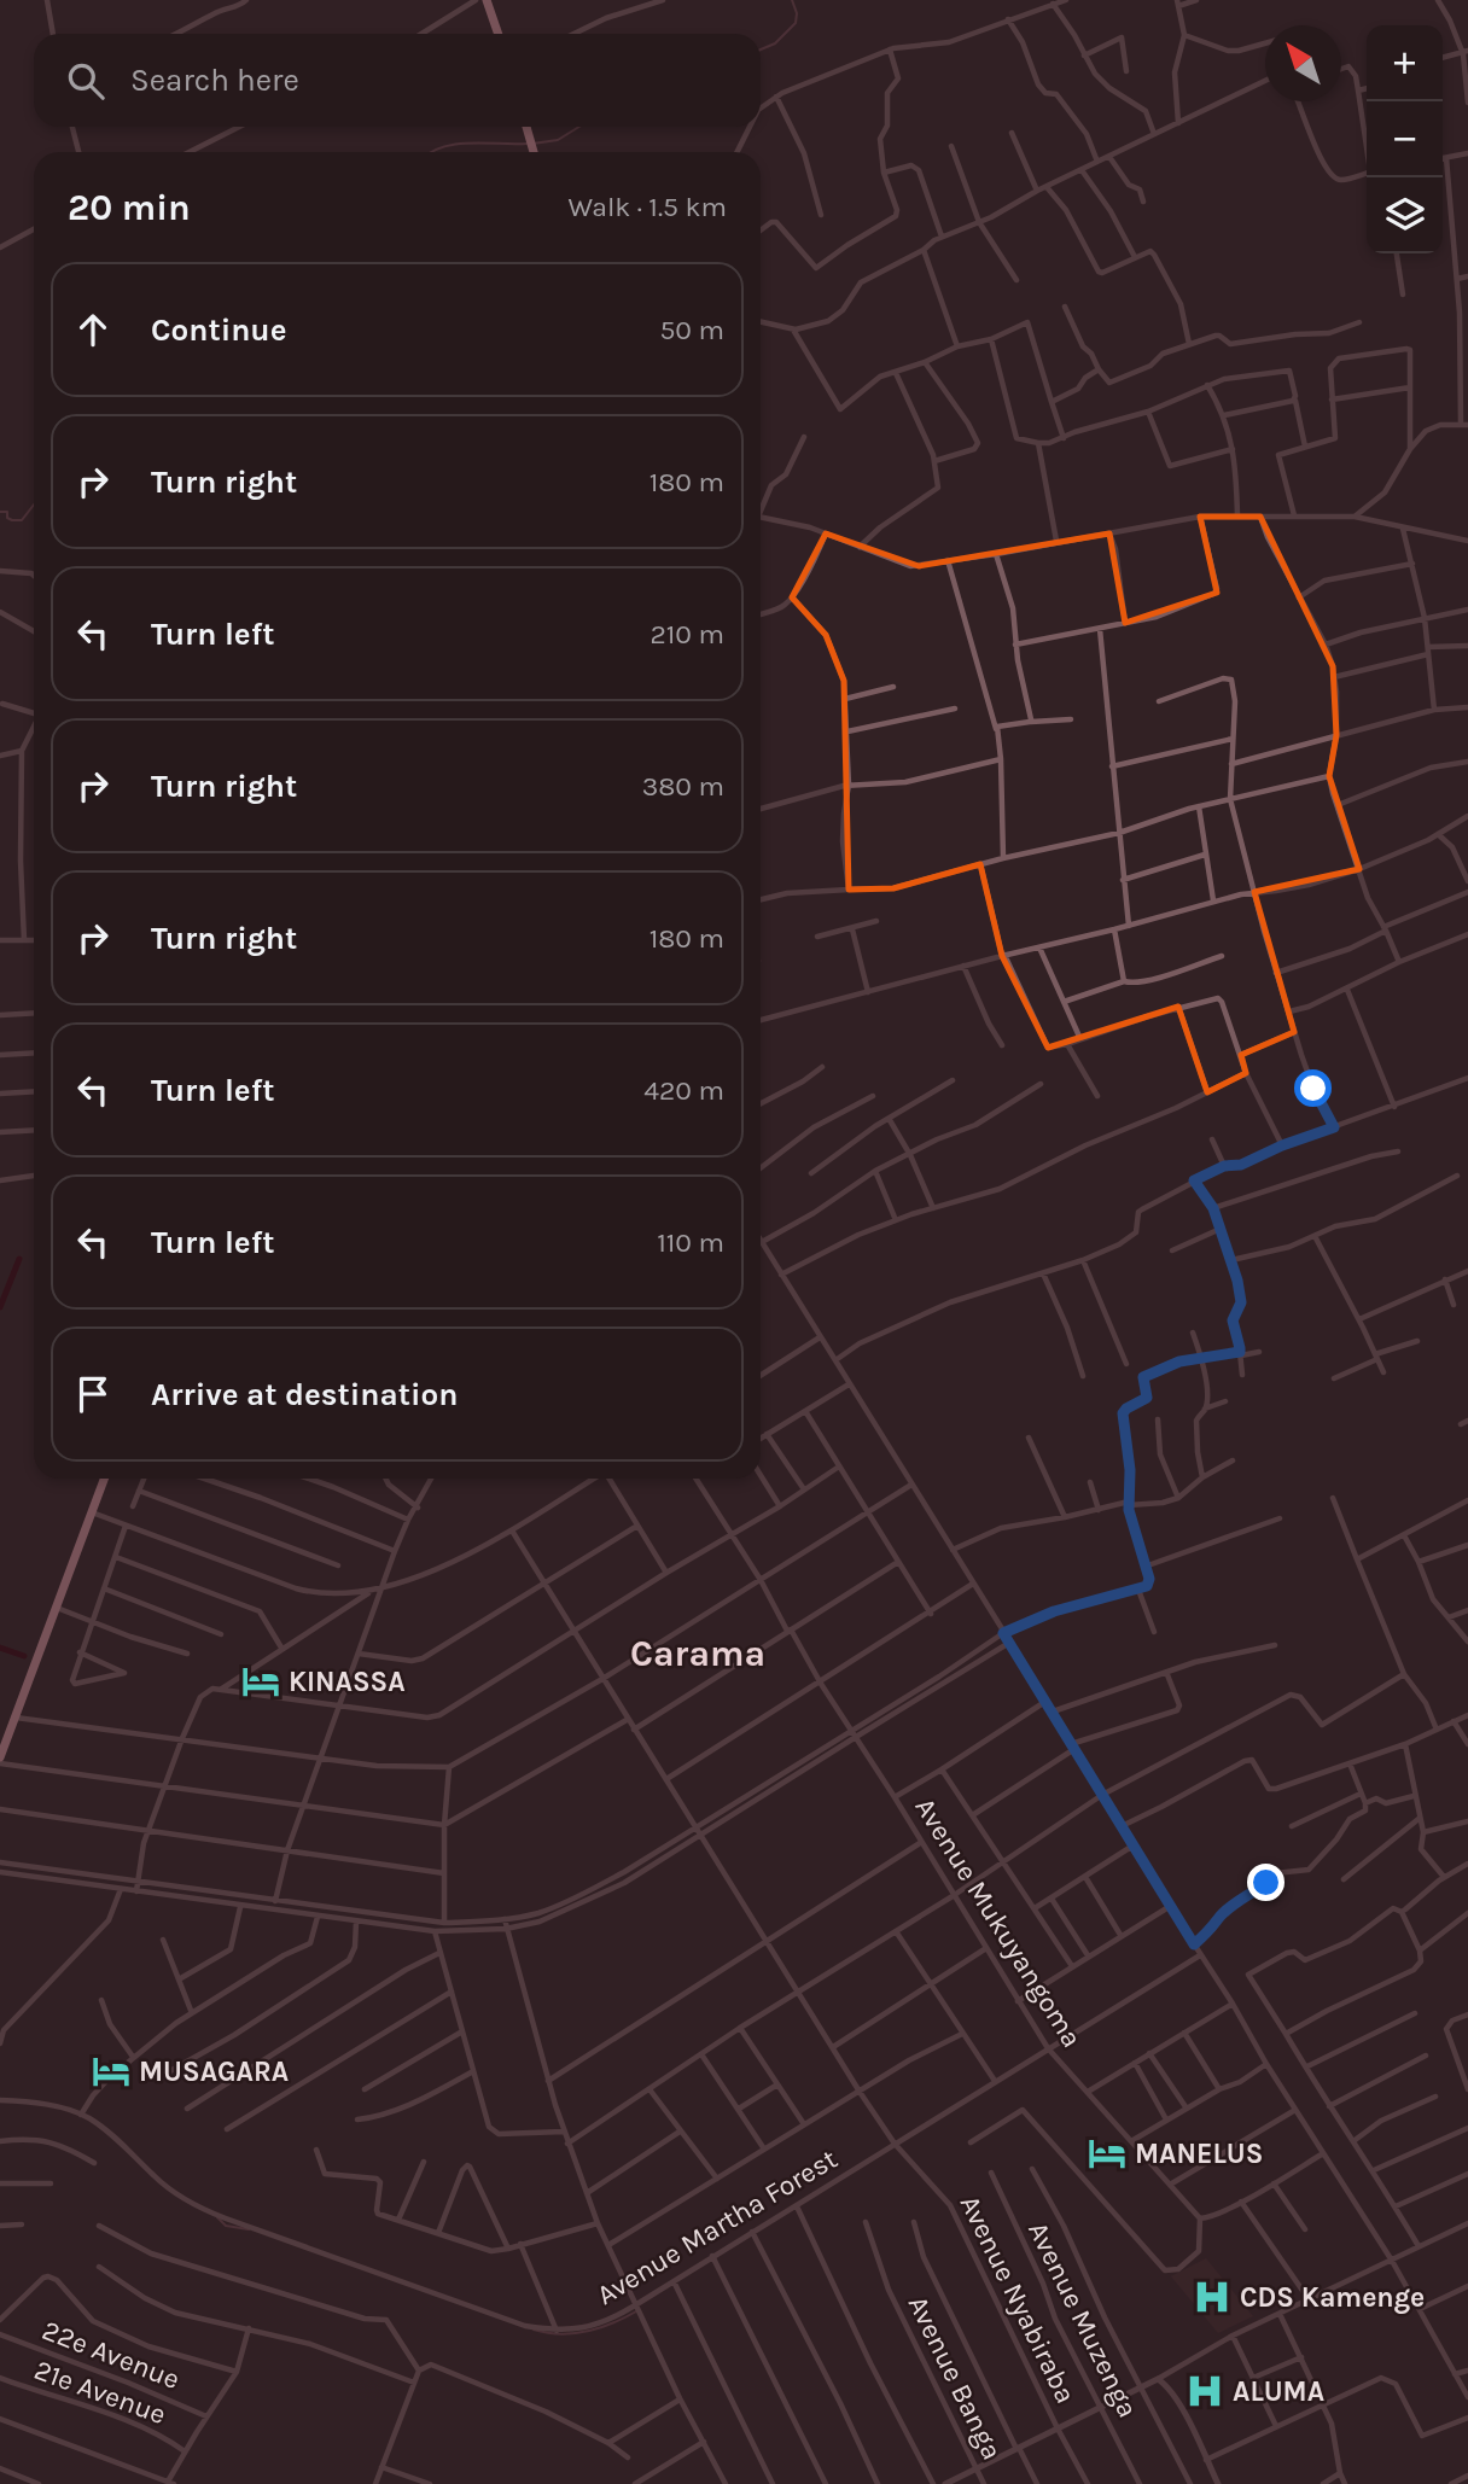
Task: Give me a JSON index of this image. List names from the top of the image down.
{
  "streets": {
    "street": [
      "Avenue Mukuyangoma",
      "Avenue Martha Forest",
      "Avenue Nyabiraba",
      "Avenue Muzenga",
      "22e Avenue",
      "Avenue Banga",
      "21e Avenue"
    ]
  },
  "crossings": [
    ["Avenue Mukuyangoma", "Avenue Martha Forest"],
    ["Avenue Martha Forest", "Avenue Nyabiraba"]
  ],
  "districts": ["Carama"],
  "places": {
    "hotel": ["KINASSA", "MUSAGARA", "MANELUS"],
    "hospital": ["CDS Kamenge", "ALUMA"]
  },
  "north": "top left",
  "page": {
    "map_buttons": ["+", "−"],
    "search": "Search here",
    "heading": ["20 min", "Walk · 1.5 km"],
    "list": [
      ["Continue", "50 m"],
      ["Turn right", "180 m"],
      ["Turn left", "210 m"],
      ["Turn right", "380 m"],
      ["Turn right", "180 m"],
      ["Turn left", "420 m"],
      ["Turn left", "110 m"],
      "Arrive at destination"
    ]
  }
}
